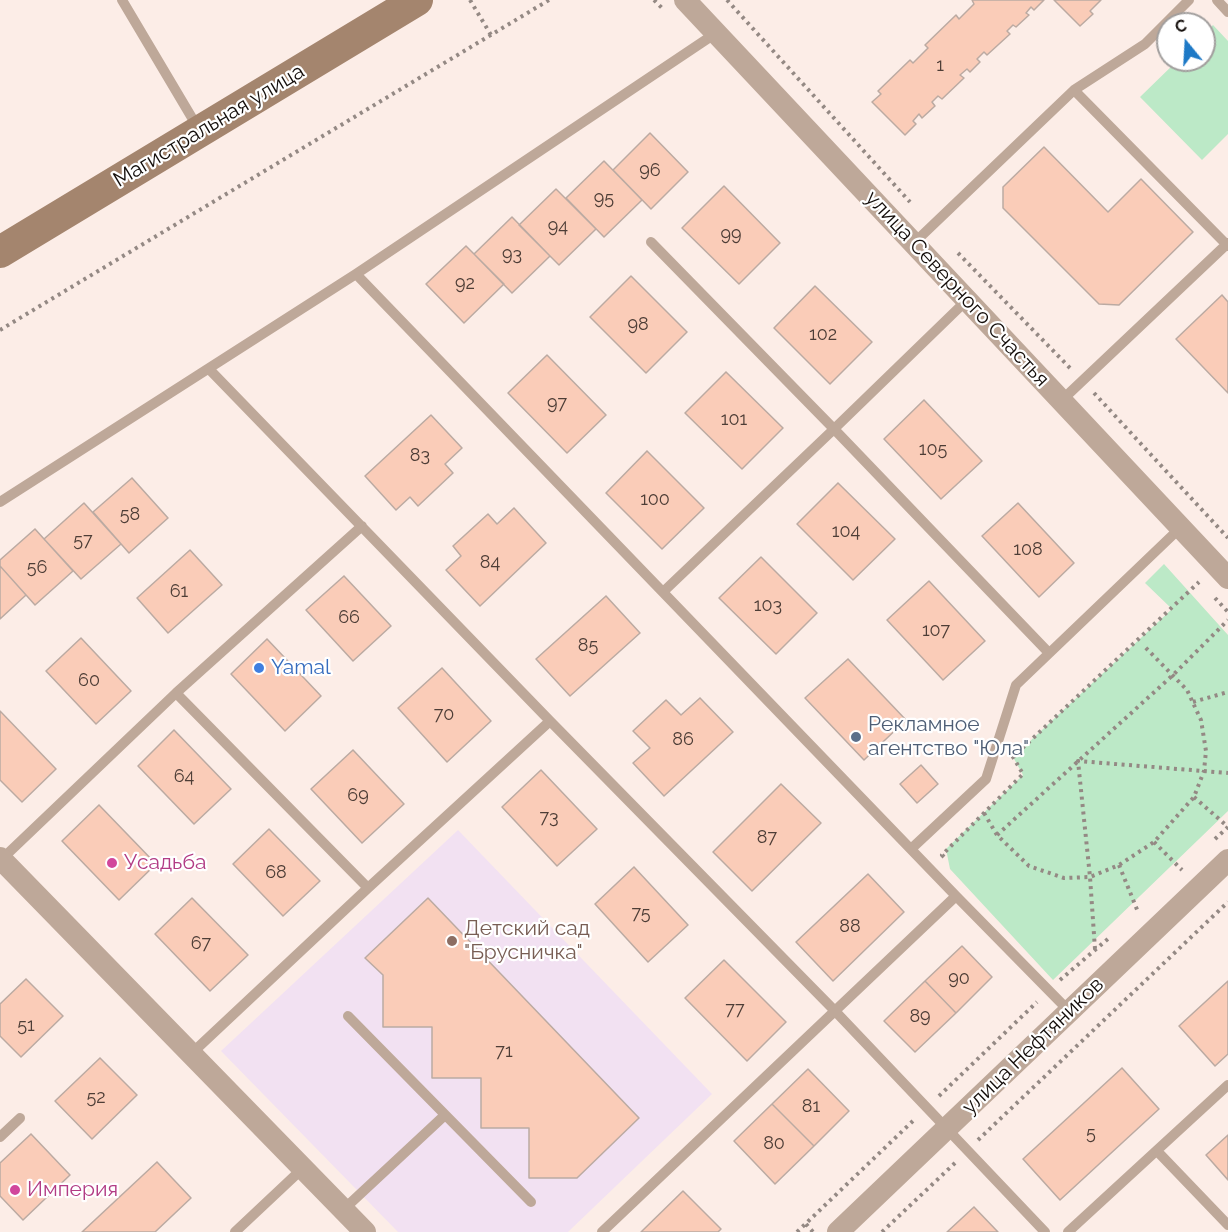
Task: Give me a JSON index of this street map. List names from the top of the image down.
{
  "streets": {
    "main road": ["Магистральная улица"],
    "street": ["улица Северного Счастья", "улица Нефтяников"]
  },
  "places": [
    "Yamal",
    "Рекламное агентство \"Юла\"",
    "Усадьба",
    "Детский сад \"Брусничка\"",
    "Империя"
  ],
  "house_numbers": [
    "1",
    "96",
    "95",
    "94",
    "99",
    "93",
    "92",
    "98",
    "102",
    "97",
    "101",
    "105",
    "83",
    "100",
    "58",
    "104",
    "57",
    "108",
    "84",
    "56",
    "61",
    "103",
    "66",
    "107",
    "85",
    "60",
    "70",
    "86",
    "64",
    "69",
    "73",
    "87",
    "68",
    "75",
    "88",
    "67",
    "90",
    "77",
    "89",
    "51",
    "71",
    "52",
    "81",
    "5",
    "80"
  ],
  "north": "top"
}
